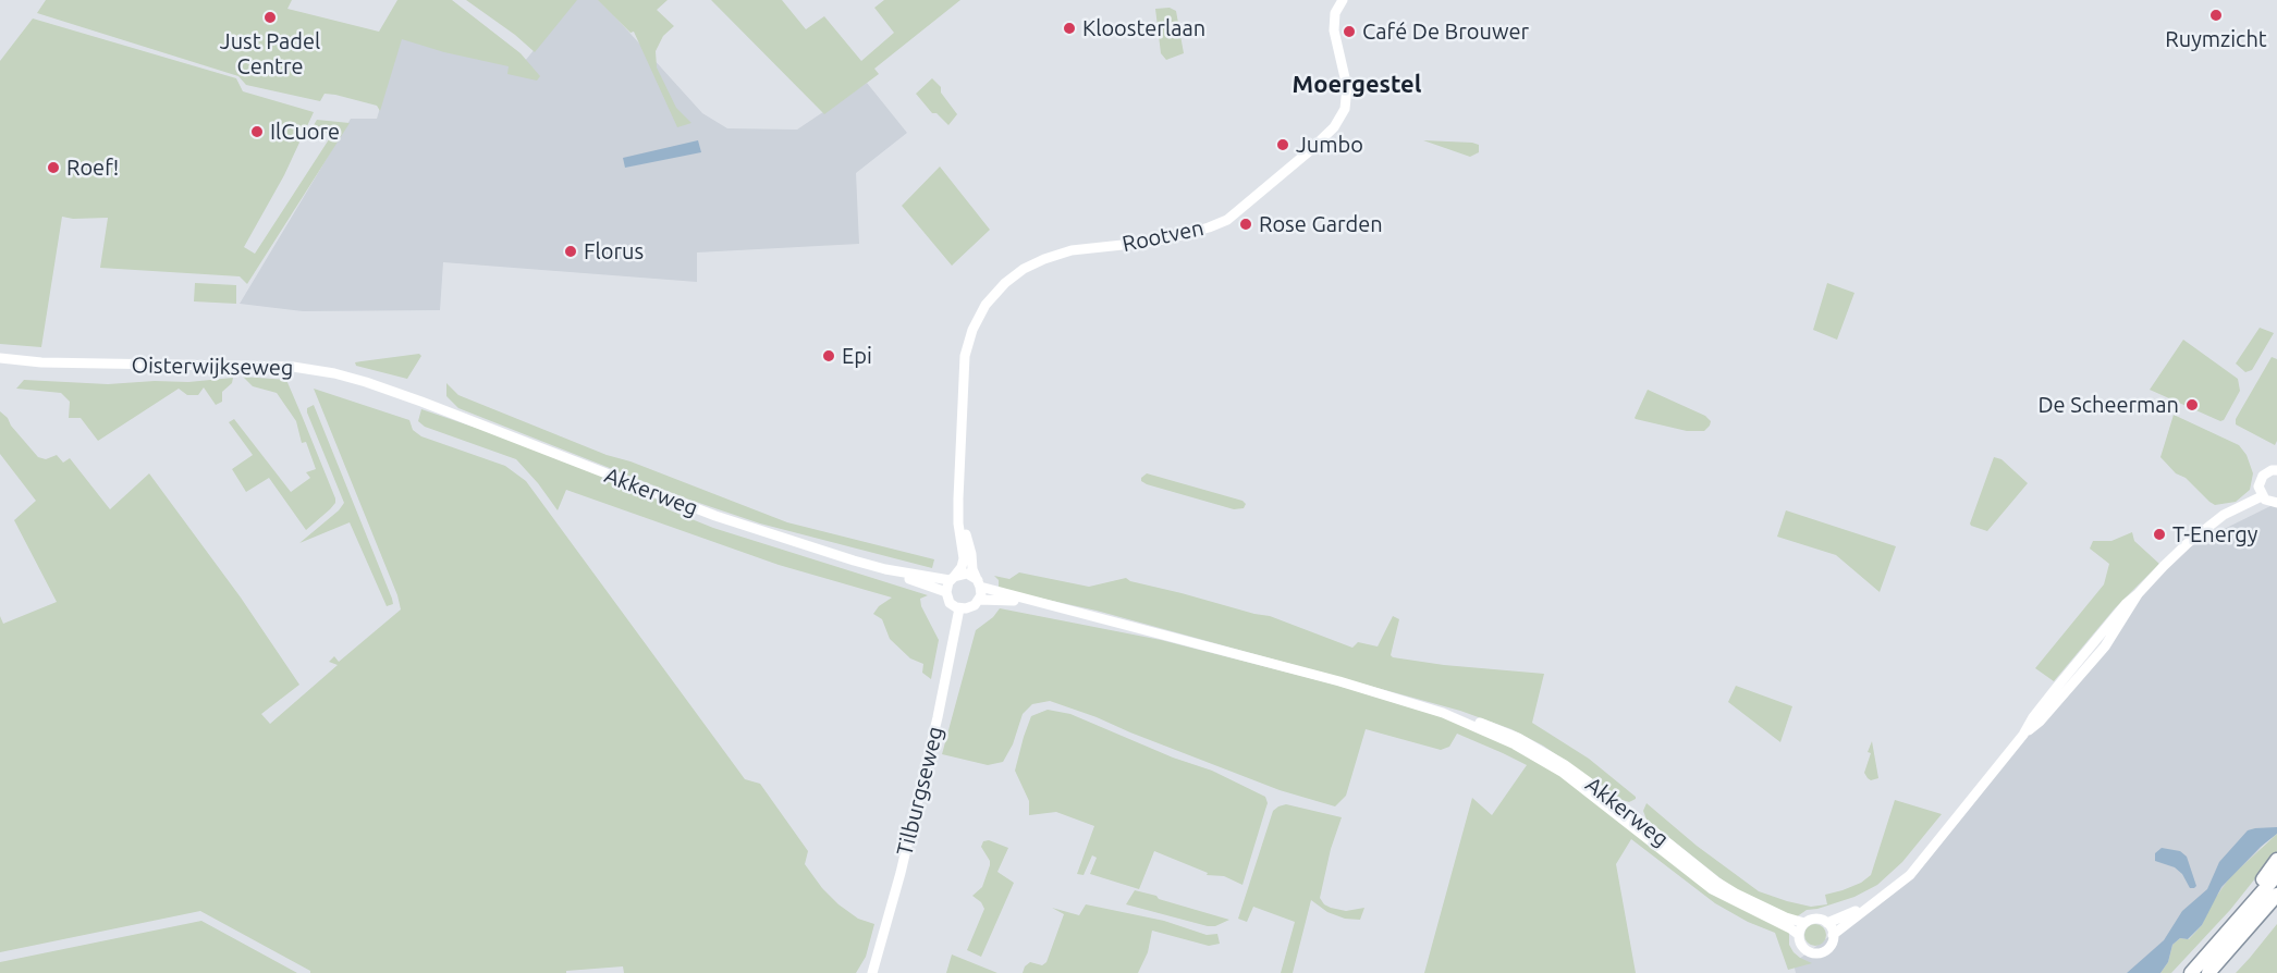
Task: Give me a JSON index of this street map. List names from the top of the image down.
{
  "streets": {
    "main road": [
      "Rootven",
      "Oisterwijkseweg",
      "Akkerweg",
      "Tilburgseweg"
    ]
  },
  "crossings": [
    ["Oisterwijkseweg", "Akkerweg"],
    ["Akkerweg", "Tilburgseweg"]
  ],
  "districts": ["Moergestel"],
  "places": [
    "Ruymzicht",
    "Just Padel Centre",
    "Kloosterlaan",
    "Café De Brouwer",
    "IlCuore",
    "Jumbo",
    "Roef!",
    "Rose Garden",
    "Florus",
    "Epi",
    "De Scheerman",
    "T-Energy"
  ]
}
